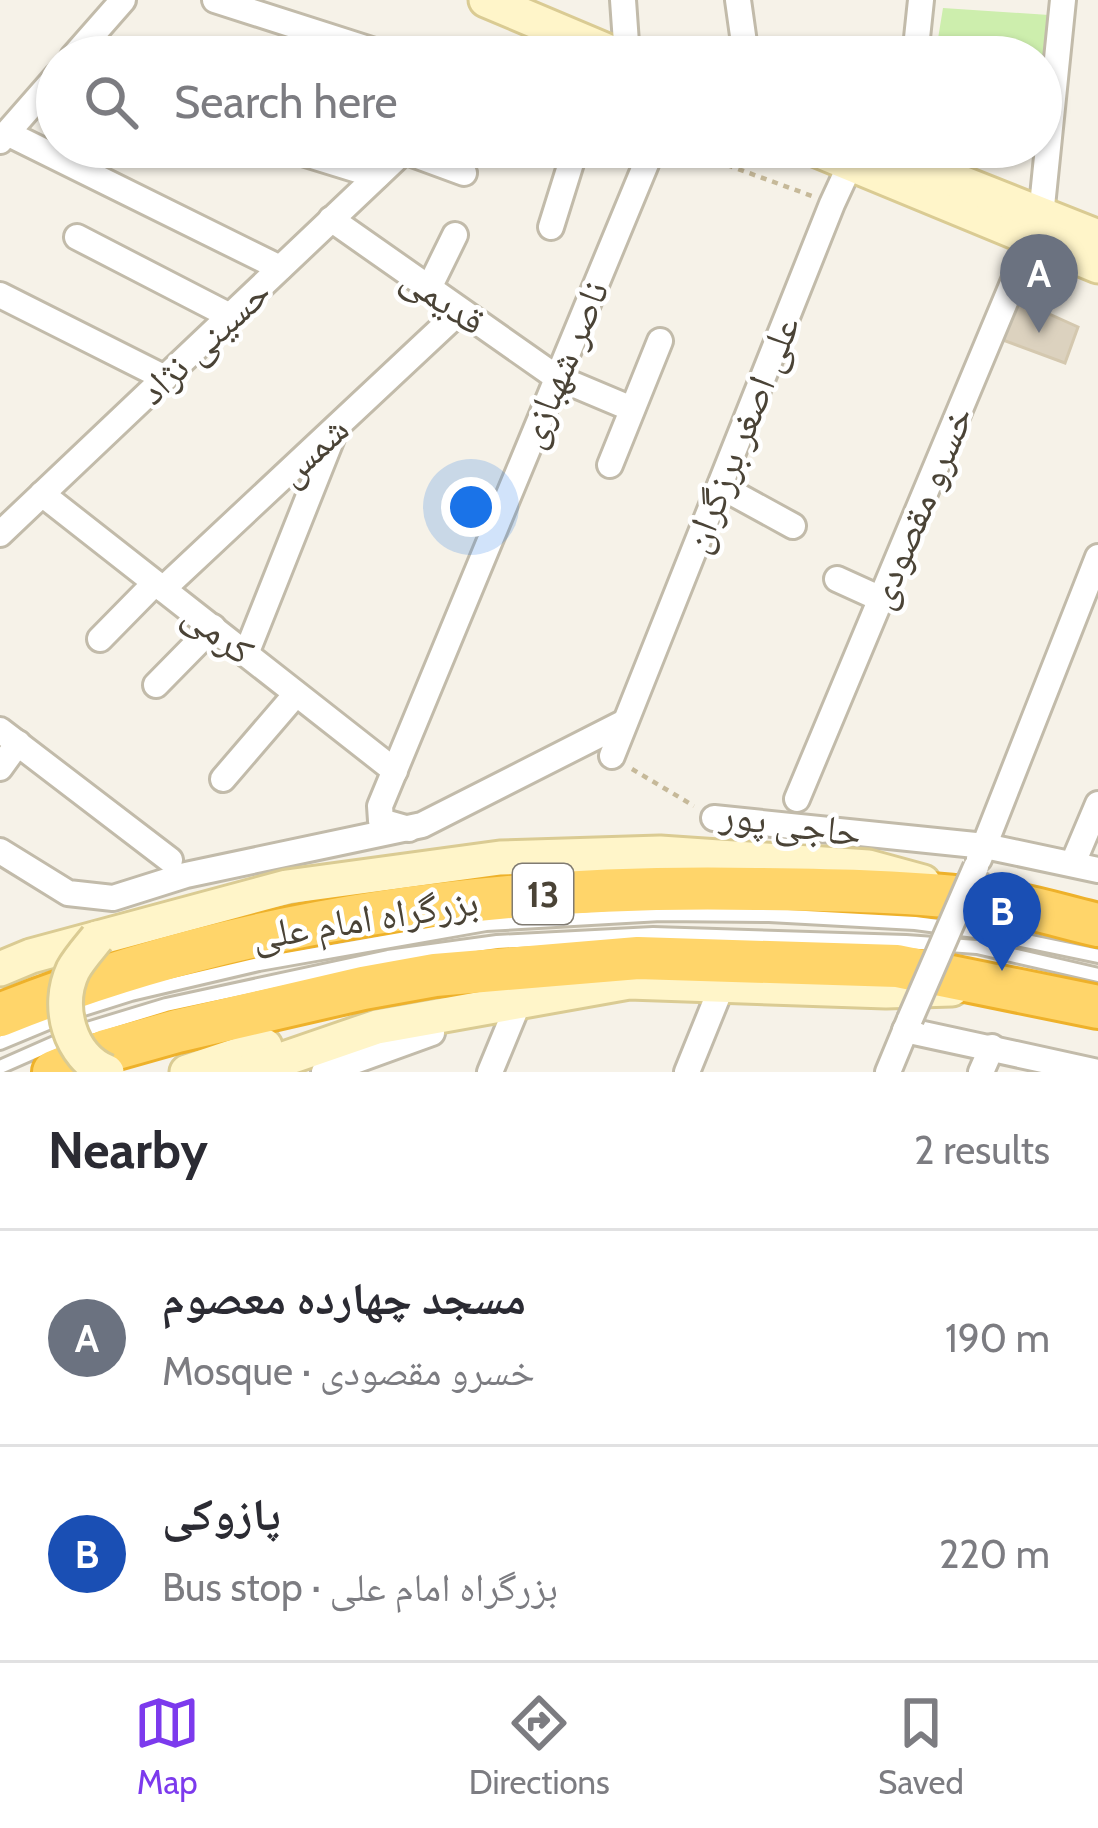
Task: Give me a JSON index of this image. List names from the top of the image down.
{
  "streets": {
    "highway": ["13", "بزرگراه امام علی"],
    "street": [
      "قدیمی",
      "حسینی نژاد",
      "ناصر شهبازی",
      "علی اصغر برزگران",
      "شمس",
      "خسرو مقصودی",
      "کرمی",
      "حاجی پور"
    ]
  },
  "crossings": [
    ["قدیمی", "حسینی نژاد"],
    ["قدیمی", "ناصر شهبازی"],
    ["قدیمی", "شمس"],
    ["حسینی نژاد", "کرمی"],
    ["ناصر شهبازی", "کرمی"],
    ["علی اصغر برزگران", "حاجی پور"],
    ["شمس", "کرمی"],
    ["حاجی پور", "بزرگراه امام علی"]
  ],
  "page": {
    "search": "Search here",
    "pins": ["A", "B"],
    "heading": ["Nearby", "2 results"],
    "list": [
      {
        "mark": "A",
        "name": "مسجد چهارده معصوم",
        "note": "Mosque · خسرو مقصودی",
        "value": "190 m"
      },
      {
        "mark": "B",
        "name": "پازوکی",
        "note": "Bus stop · بزرگراه امام علی",
        "value": "220 m"
      }
    ],
    "nav": ["Map", "Directions", "Saved"]
  }
}
